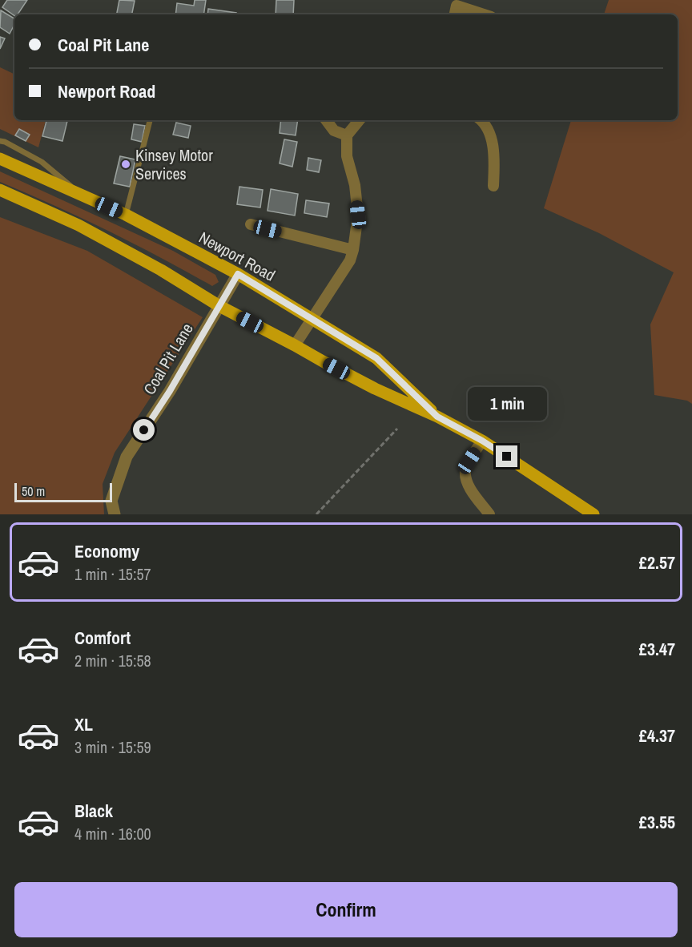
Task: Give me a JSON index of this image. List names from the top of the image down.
{
  "streets": {
    "main road": ["Newport Road"],
    "street": ["Coal Pit Lane"]
  },
  "crossings": [
    ["Newport Road", "Coal Pit Lane"]
  ],
  "places": ["Kinsey Motor Services"],
  "scale_bar": "50 m",
  "page": {
    "banner": ["Coal Pit Lane", "Newport Road"],
    "bubble": "1 min",
    "scale": "50 m",
    "list": [
      {
        "name": "Economy",
        "note": "1 min · 15:57",
        "value": "£2.57"
      },
      {
        "name": "Comfort",
        "note": "2 min · 15:58",
        "value": "£3.47"
      },
      {
        "name": "XL",
        "note": "3 min · 15:59",
        "value": "£4.37"
      },
      {
        "name": "Black",
        "note": "4 min · 16:00",
        "value": "£3.55"
      }
    ],
    "buttons": "Confirm"
  }
}
